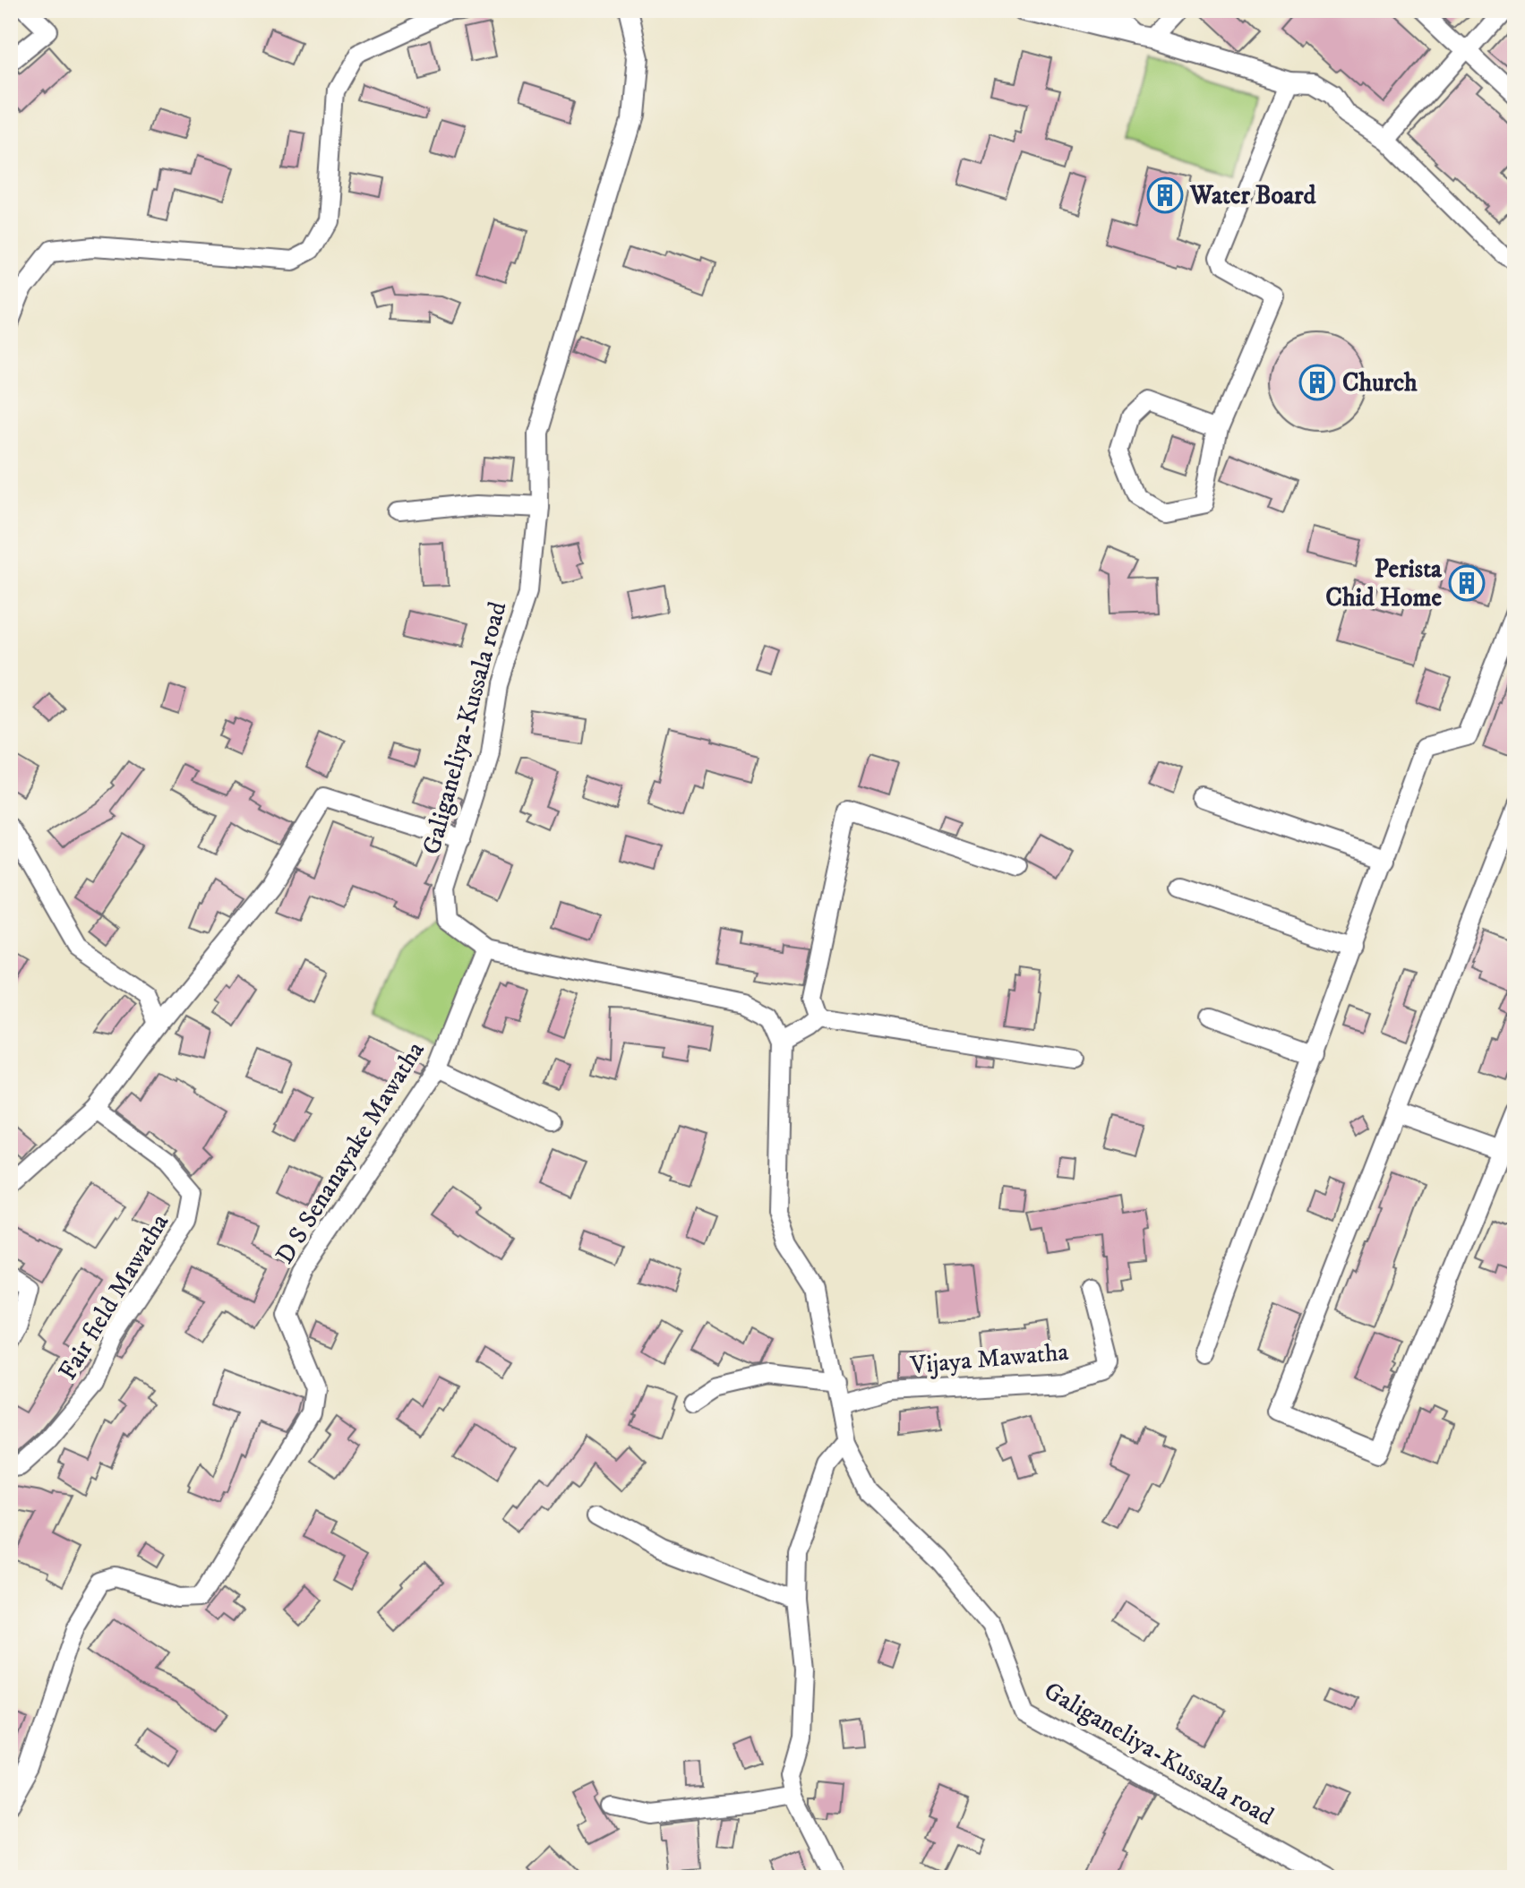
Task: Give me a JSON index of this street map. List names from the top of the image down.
{
  "streets": {
    "street": [
      "Galiganeliya-Kussala road",
      "D S Senanayake Mawatha",
      "Fair field Mawatha",
      "Vijaya Mawatha"
    ]
  },
  "crossings": [
    ["Galiganeliya-Kussala road", "D S Senanayake Mawatha"],
    ["Galiganeliya-Kussala road", "Vijaya Mawatha"]
  ],
  "places": {
    "building": ["Water Board", "Church", "Perista Chid Home"]
  }
}
